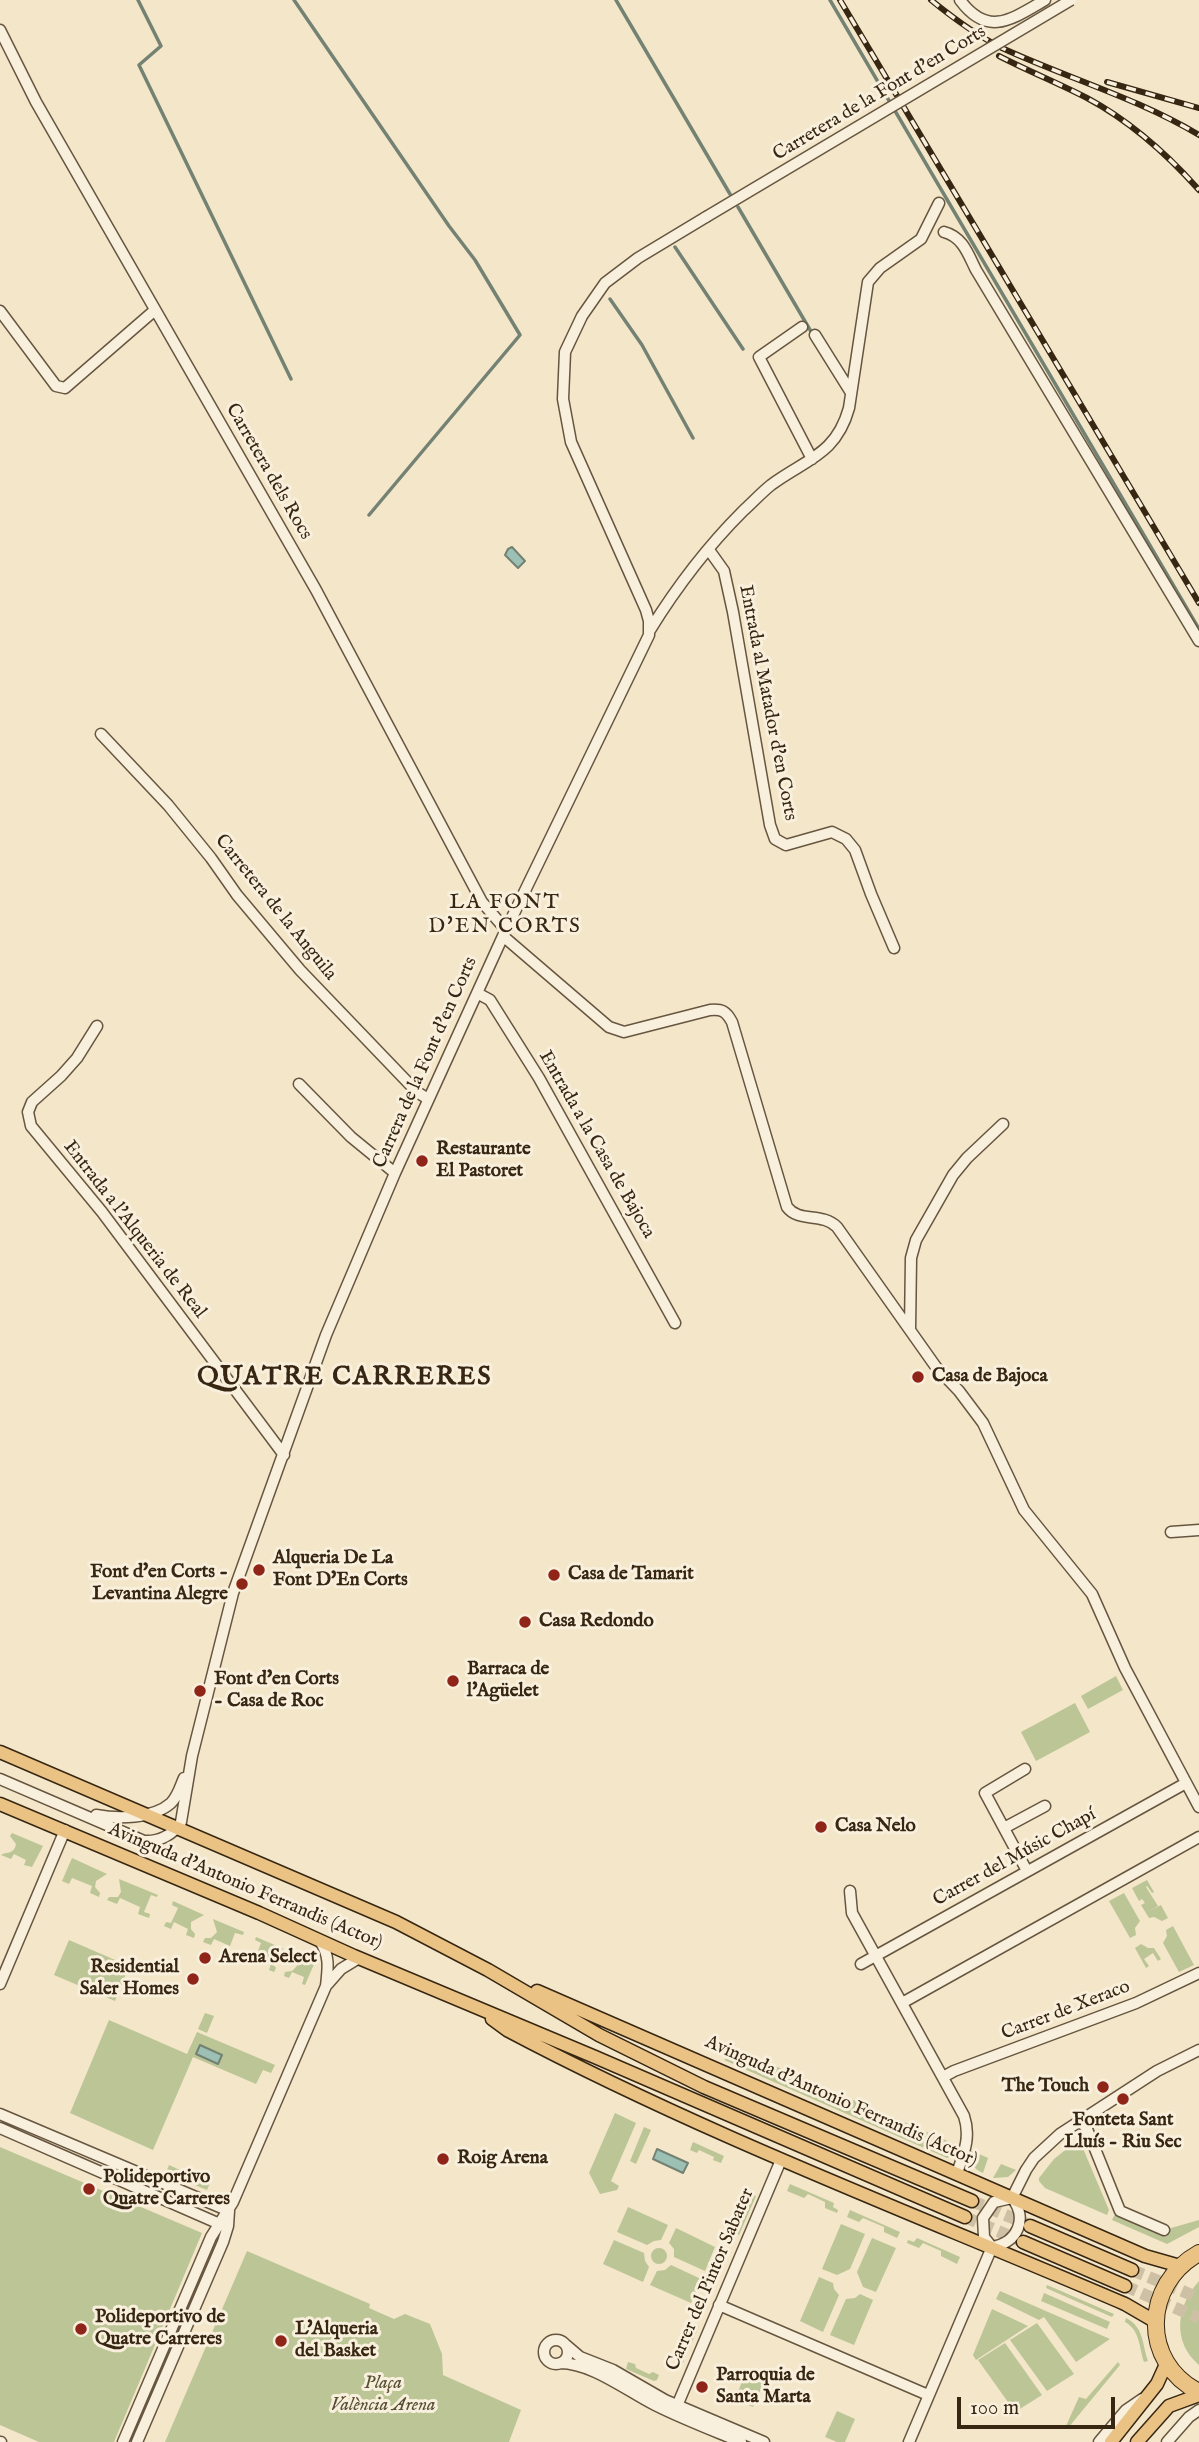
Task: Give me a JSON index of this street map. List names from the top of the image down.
{
  "streets": {
    "main road": ["Avinguda d'Antonio Ferrandis (Actor)"],
    "street": [
      "Carretera de la Font d'en Corts",
      "Carretera dels Rocs",
      "Entrada al Matador d'en Corts",
      "Carretera de la Anguila",
      "Carrera de la Font d'en Corts",
      "Entrada a la Casa de Bajoca",
      "Entrada a l'Alqueria de Real",
      "Carrer del Músic Chapí",
      "Carrer de Xeraco",
      "Carrer del Pintor Sabater"
    ]
  },
  "crossings": [
    ["Carretera de la Font d'en Corts", "Carrera de la Font d'en Corts"],
    ["Carretera dels Rocs", "Carrera de la Font d'en Corts"],
    ["Carretera de la Anguila", "Carrera de la Font d'en Corts"],
    ["Carrera de la Font d'en Corts", "Entrada a la Casa de Bajoca"],
    ["Carrera de la Font d'en Corts", "Entrada a l'Alqueria de Real"],
    ["Avinguda d'Antonio Ferrandis (Actor)", "Carrer del Pintor Sabater"]
  ],
  "districts": ["LA FONT D'EN CORTS", "QUATRE CARRERES"],
  "parks": ["Plaça València Arena"],
  "places": [
    "Restaurante El Pastoret",
    "Casa de Bajoca",
    "Alqueria De La Font D'En Corts",
    "Casa de Tamarit",
    "Font d'en Corts - Levantina Alegre",
    "Casa Redondo",
    "Barraca de l'Agüelet",
    "Font d'en Corts - Casa de Roc",
    "Casa Nelo",
    "Arena Select",
    "Residential Saler Homes",
    "The Touch",
    "Fonteta Sant Lluís - Riu Sec",
    "Roig Arena",
    "Polideportivo Quatre Carreres",
    "Polideportivo de Quatre Carreres",
    "L'Alqueria del Basket",
    "Parroquia de Santa Marta"
  ],
  "scale_bar": "100 m"
}
